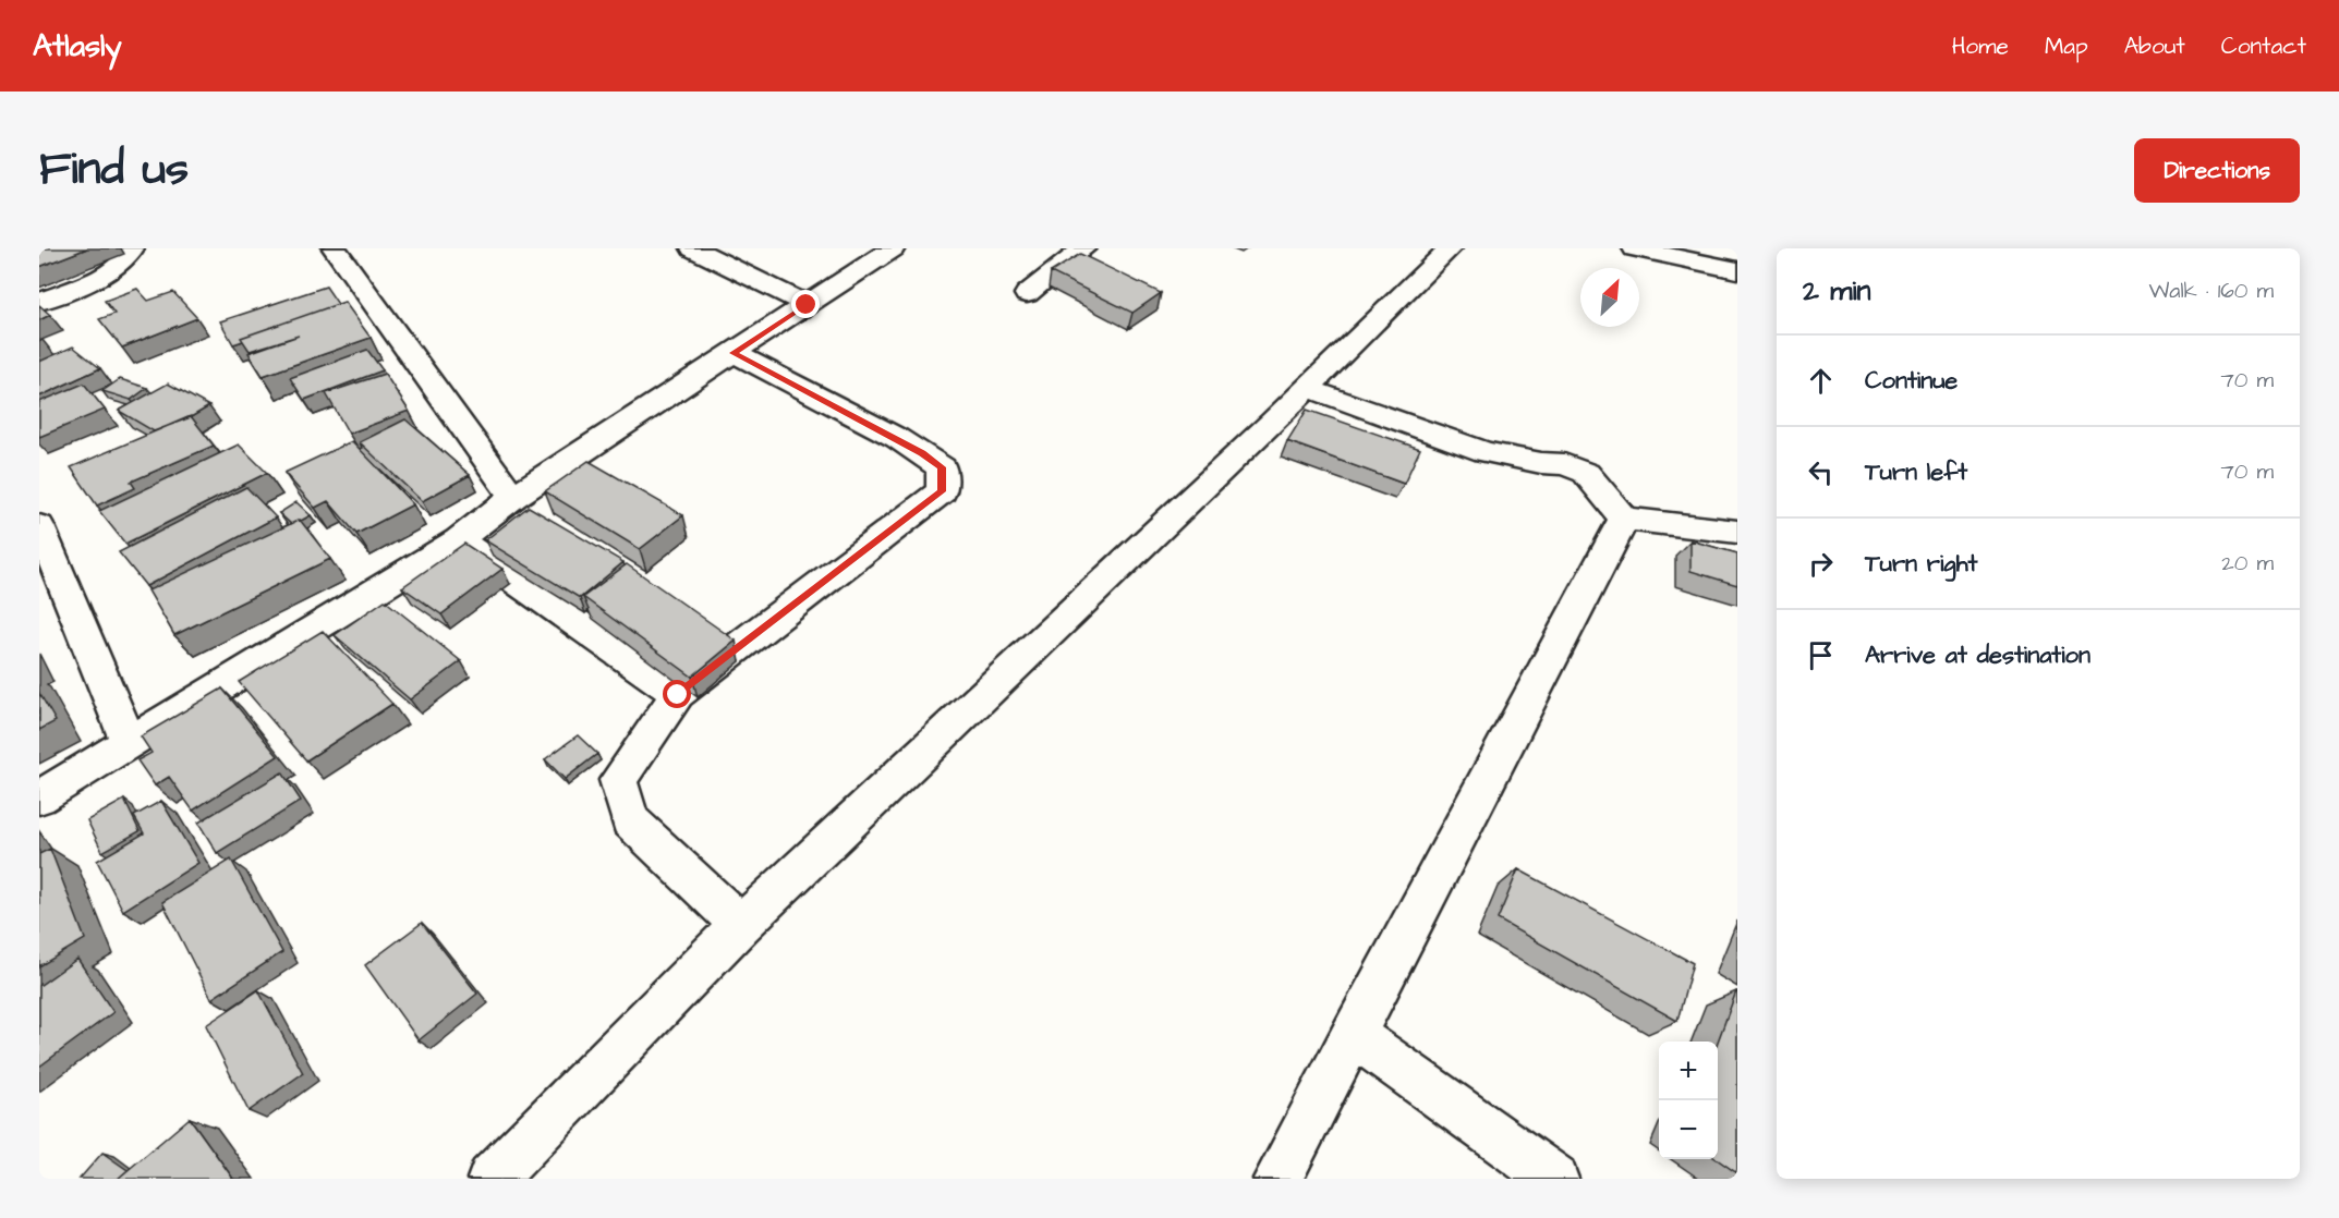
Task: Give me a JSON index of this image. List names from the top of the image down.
{
  "north": "top right",
  "page": {
    "header": "Atlasly",
    "nav": [
      "Home",
      "Map",
      "About",
      "Contact"
    ],
    "title": "Find us",
    "buttons": "Directions",
    "heading": ["2 min", "Walk · 160 m"],
    "list": [
      ["Continue", "70 m"],
      ["Turn left", "70 m"],
      ["Turn right", "20 m"],
      "Arrive at destination"
    ],
    "map_buttons": ["+", "−"]
  }
}
